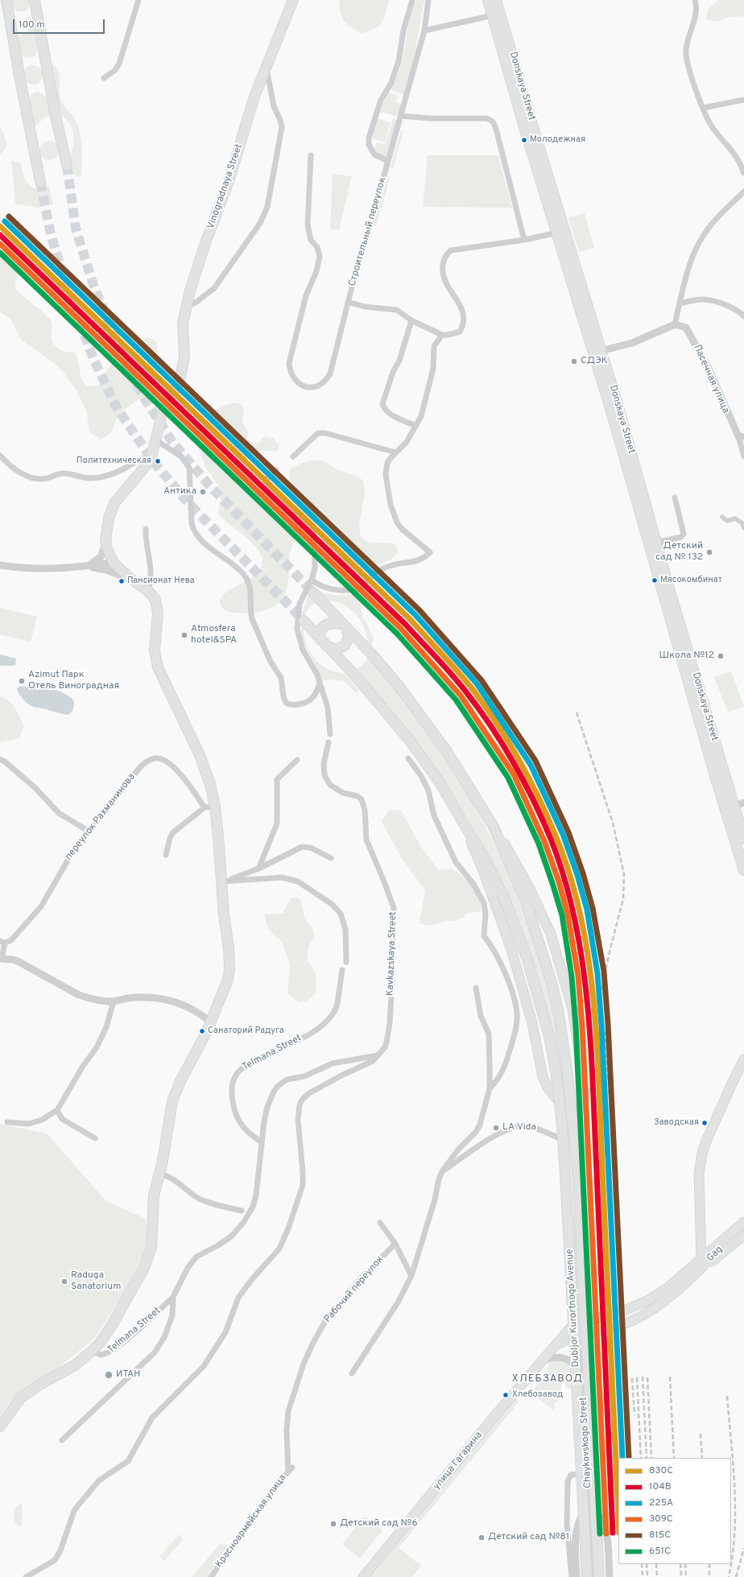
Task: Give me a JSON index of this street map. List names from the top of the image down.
{
  "streets": {
    "main road": [
      "Donskaya Street",
      "Vinogradnaya Street",
      "Gag",
      "Dubljor Kurortnogo Avenue",
      "Chaykovskogo Street",
      "улица Гагарина"
    ],
    "street": [
      "Строительный переулок",
      "Пасечная улица",
      "переулок Рахманинова",
      "Kavkazskaya Street",
      "Telmana Street",
      "Рабочий переулок",
      "Красноармейская улица"
    ]
  },
  "crossings": [
    ["Рабочий переулок", "Красноармейская улица"],
    ["Chaykovskogo Street", "улица Гагарина"]
  ],
  "districts": ["ХЛЕБЗАВОД"],
  "places": [
    "Молодежная",
    "СДЭК",
    "Политехническая",
    "Антика",
    "Детский сад № 132",
    "Мясокомбинат",
    "Пансионат Нева",
    "Atmosfera hotel&SPA",
    "Школа №12",
    "Azimut Парк Отель Виноградная",
    "Санаторий Радуга",
    "Заводская",
    "LA Vida",
    "Raduga Sanatorium",
    "ИТАН",
    "Хлебозавод",
    "Детский сад №6",
    "Детский сад №81"
  ],
  "lines": [
    "transit line 815С",
    "transit line 225А",
    "transit line 830С",
    "transit line 104В",
    "transit line 309С",
    "transit line 651С"
  ],
  "legend": [
    "830С",
    "104В",
    "225А",
    "309С",
    "815С",
    "651С"
  ],
  "scale_bar": "100 m"
}
